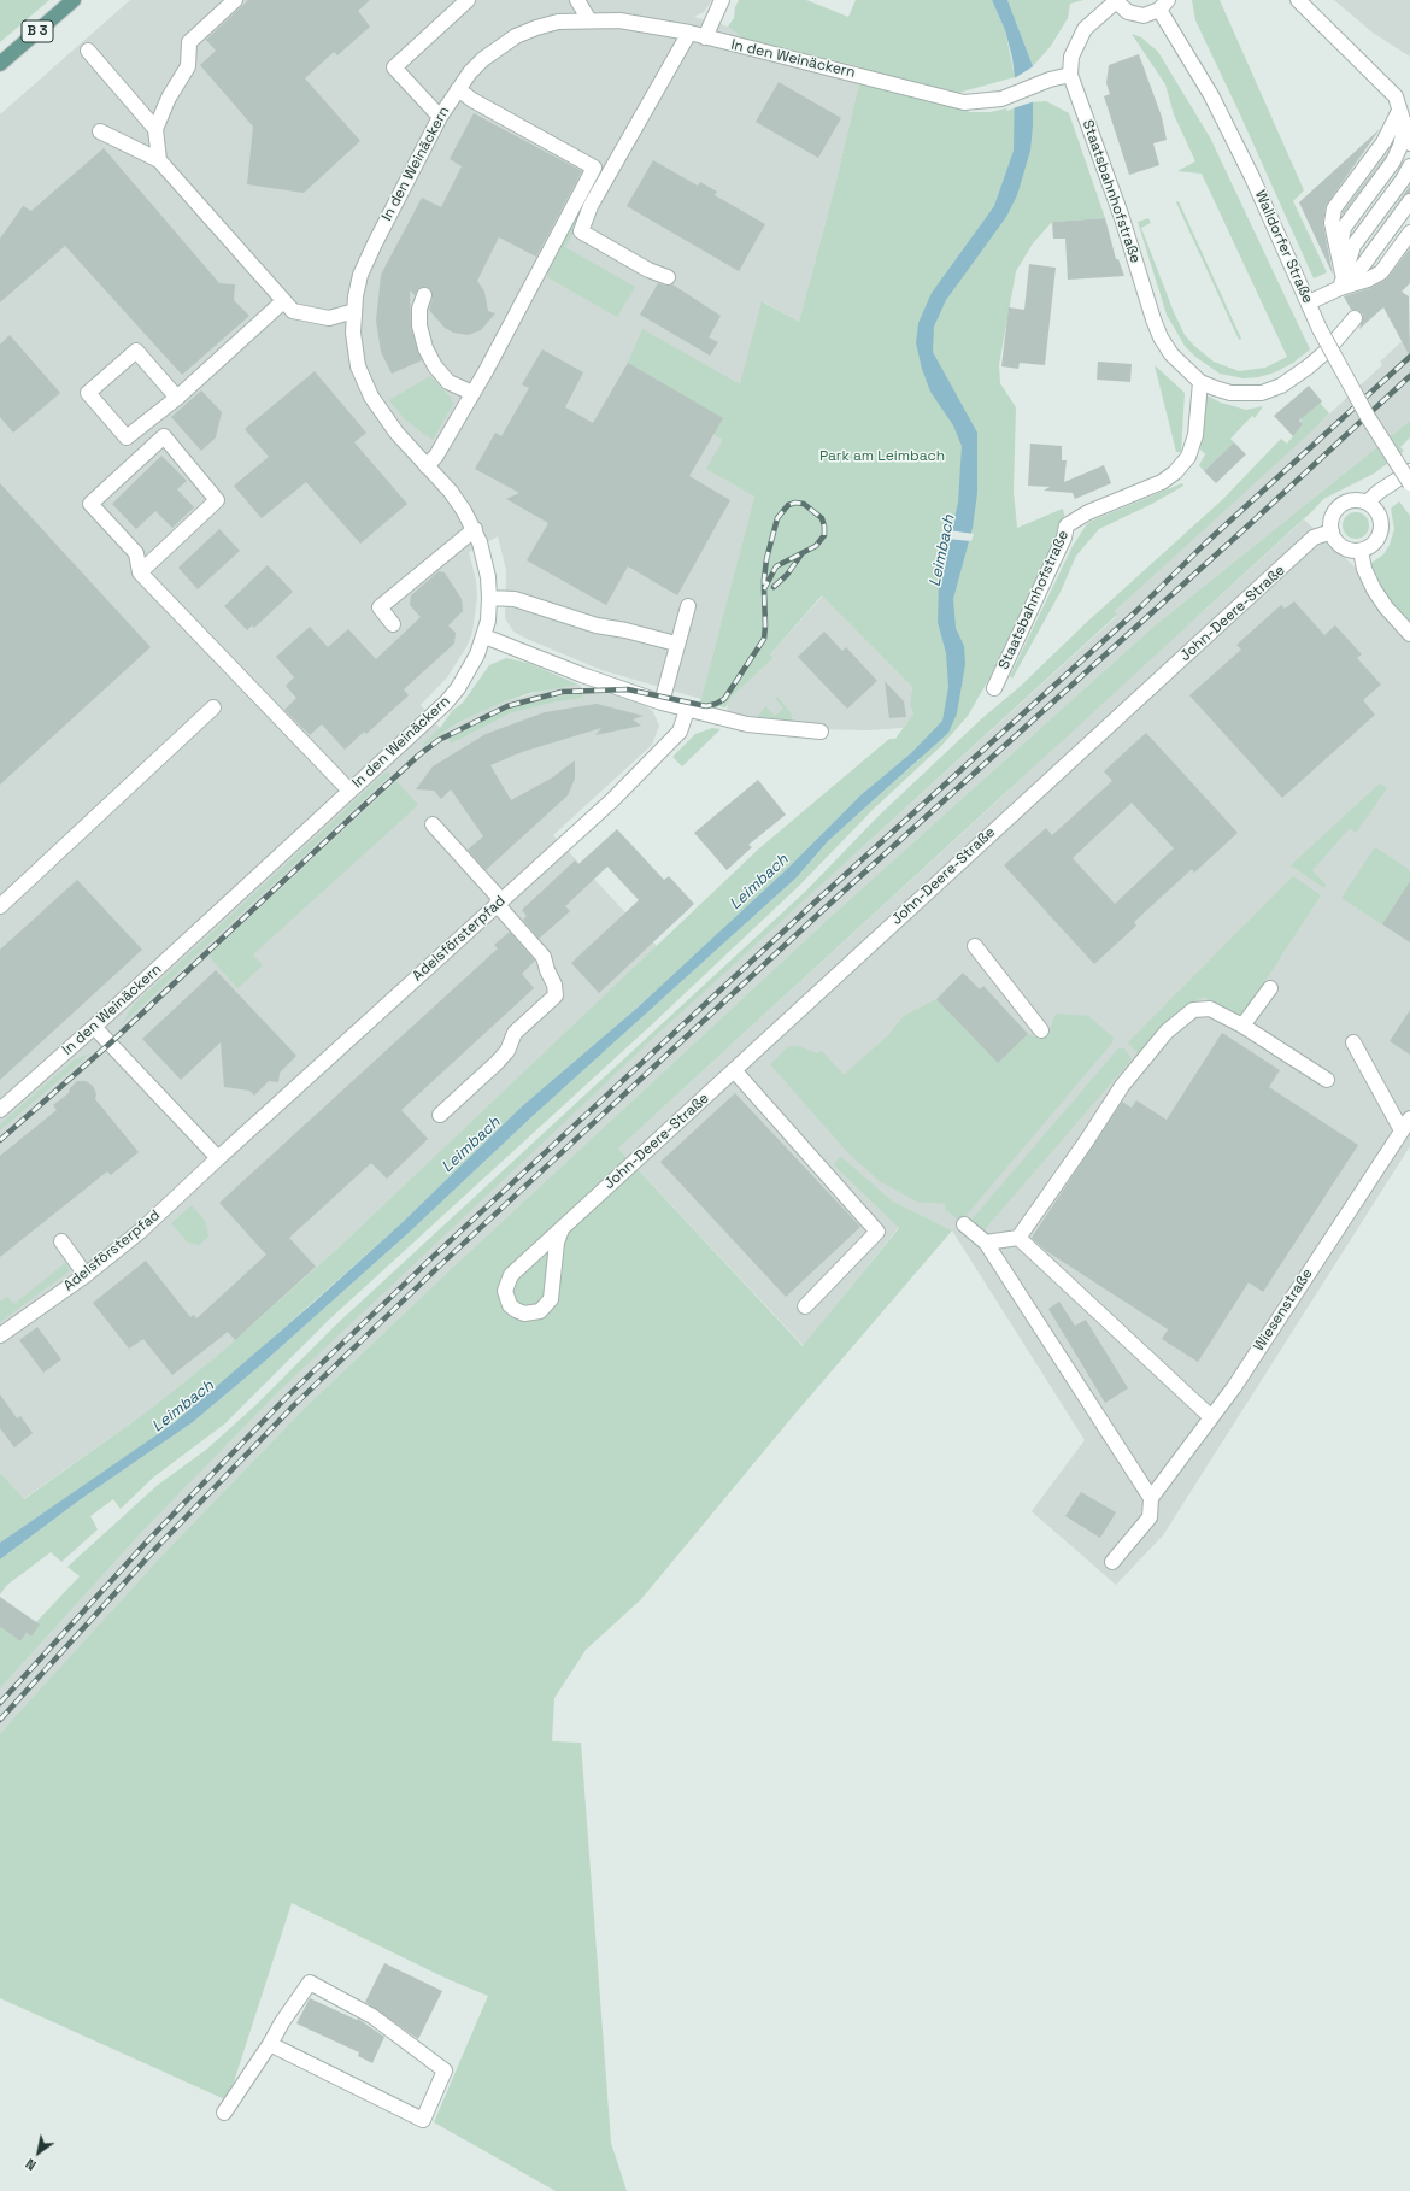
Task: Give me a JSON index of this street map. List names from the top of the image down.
{
  "streets": {
    "main road": ["B 3"],
    "street": [
      "In den Weinäckern",
      "Staatsbahnhofstraße",
      "Walldorfer Straße",
      "John-Deere-Straße",
      "Adelsförsterpfad",
      "Wiesenstraße"
    ]
  },
  "crossings": [
    ["In den Weinäckern", "Staatsbahnhofstraße"],
    ["Staatsbahnhofstraße", "Walldorfer Straße"]
  ],
  "water": ["Leimbach"],
  "parks": ["Park am Leimbach"],
  "north": "bottom left"
}
